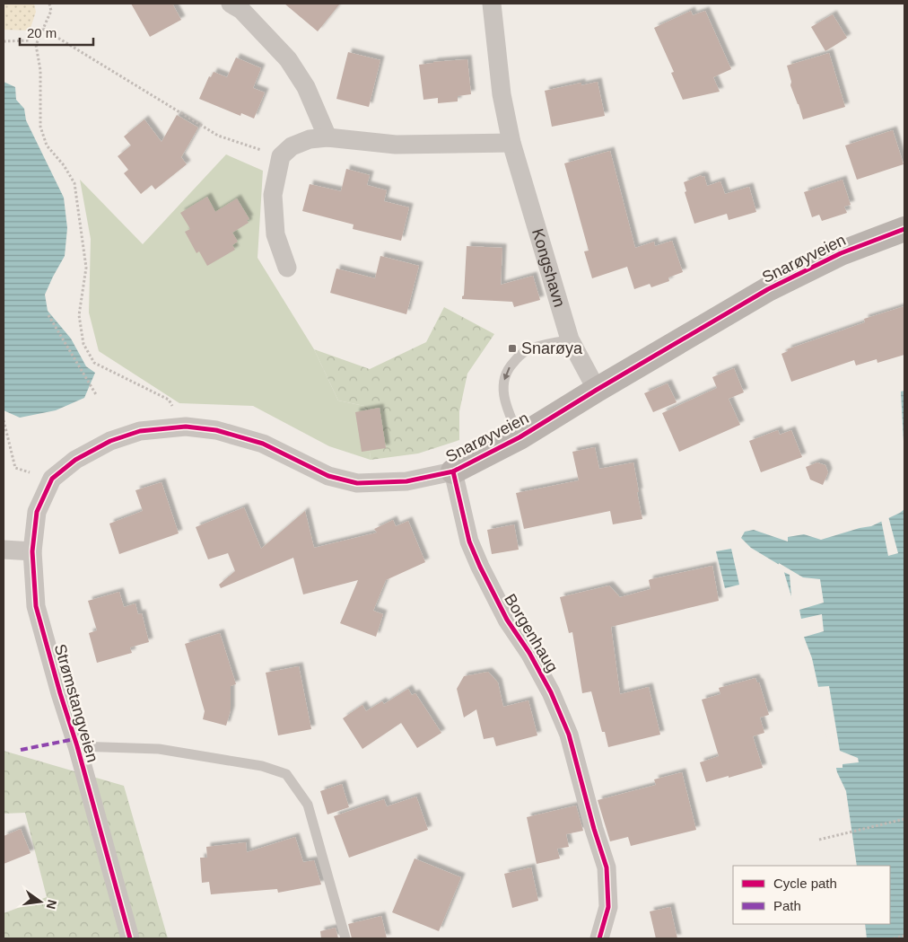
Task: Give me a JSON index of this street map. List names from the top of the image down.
{
  "streets": {
    "street": [
      "Snarøyveien",
      "Kongshavn",
      "Borgenhaug",
      "Strømstangveien"
    ]
  },
  "crossings": [
    ["Snarøyveien", "Kongshavn"],
    ["Snarøyveien", "Borgenhaug"],
    ["Snarøyveien", "Strømstangveien"]
  ],
  "places": {
    "transit": ["Snarøya"]
  },
  "legend": ["Cycle path", "Path"],
  "scale_bar": "20 m",
  "north": "right"
}
